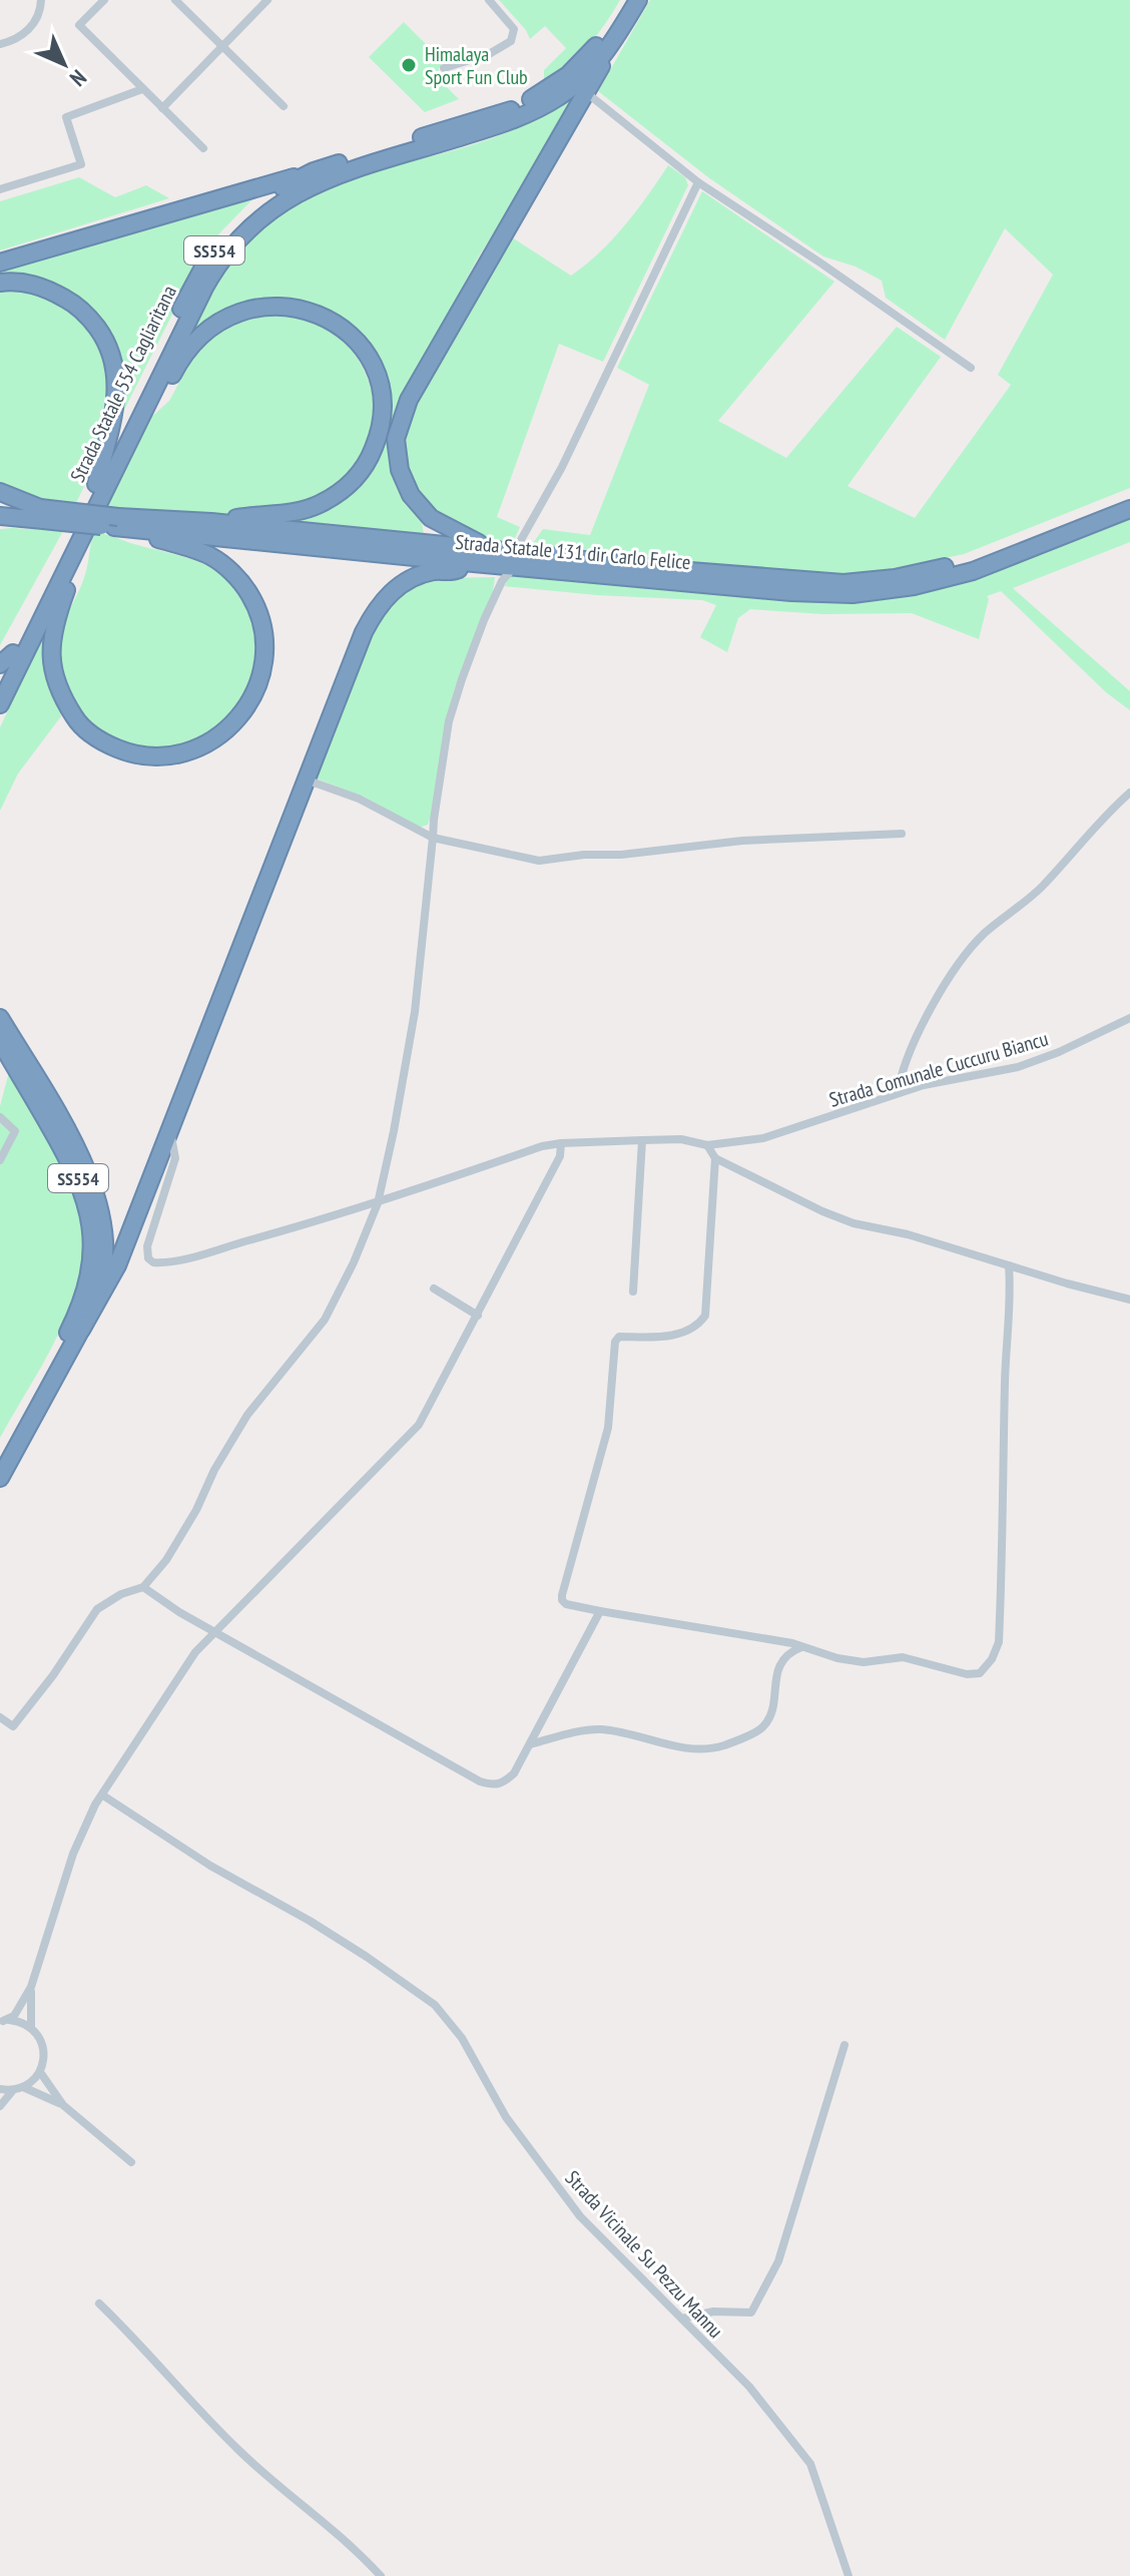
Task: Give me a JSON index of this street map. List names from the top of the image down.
{
  "streets": {
    "highway": ["SS554", "Strada Statale 554 Cagliaritana", "Strada Statale 131 dir Carlo Felice"],
    "street": ["Strada Comunale Cuccuru Biancu", "Strada Vicinale Su Pezzu Mannu"]
  },
  "crossings": [
    ["SS554", "Strada Statale 554 Cagliaritana"]
  ],
  "places": ["Himalaya Sport Fun Club"],
  "north": "bottom right"
}
